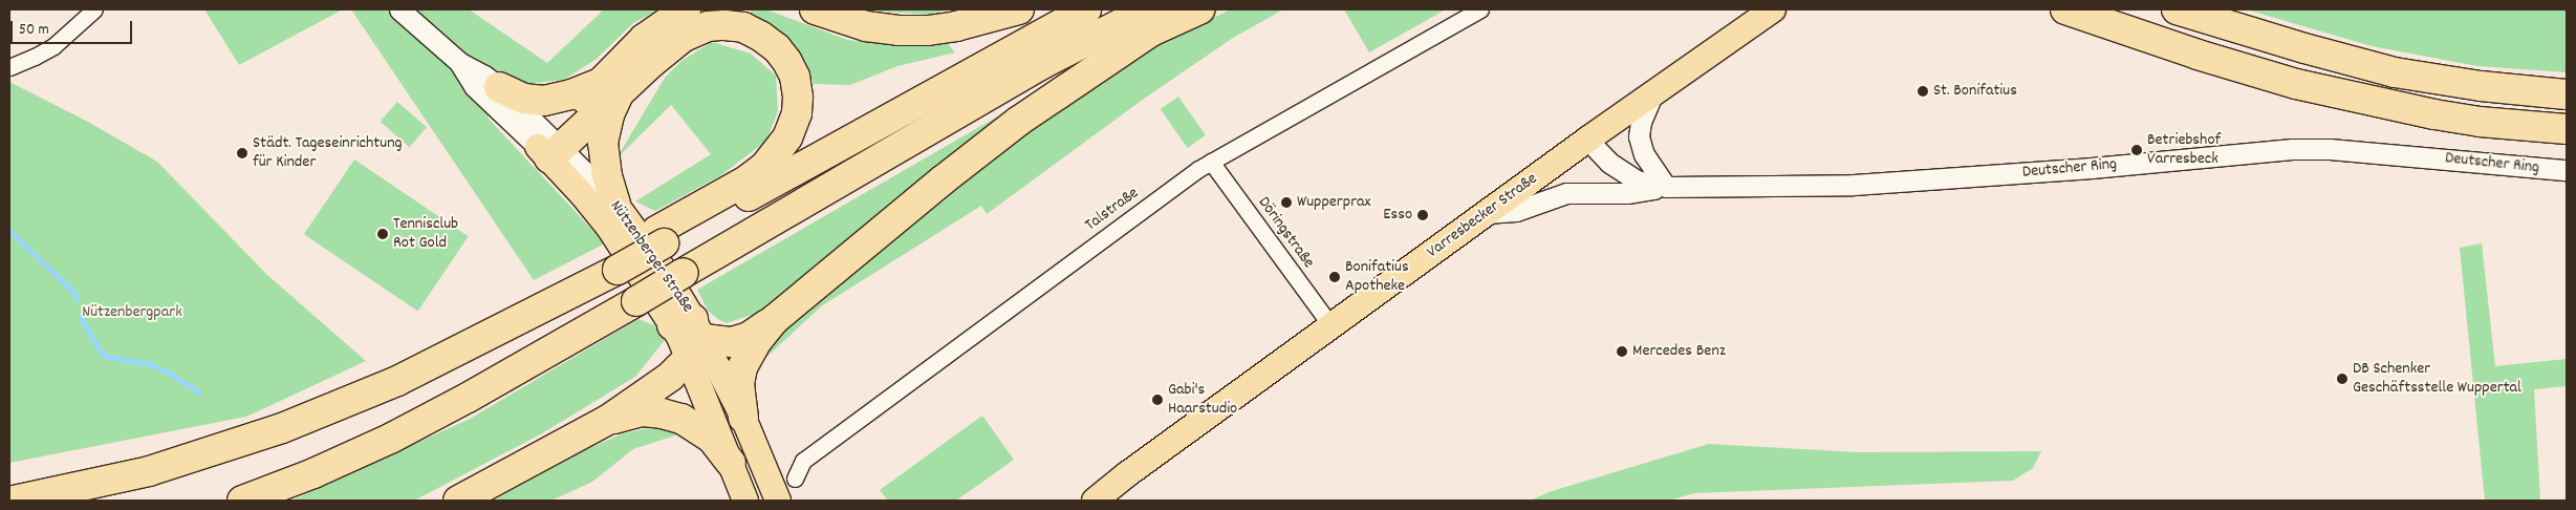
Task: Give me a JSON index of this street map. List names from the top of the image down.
{
  "streets": {
    "main road": ["Varresbecker Straße", "Nützenberger Straße"],
    "street": ["Deutscher Ring", "Talstraße", "Döringstraße"]
  },
  "crossings": [
    ["Deutscher Ring", "Varresbecker Straße"],
    ["Talstraße", "Döringstraße"],
    ["Varresbecker Straße", "Döringstraße"]
  ],
  "parks": ["Nützenbergpark"],
  "places": [
    "St. Bonifatius",
    "Betriebshof Varresbeck",
    "Städt. Tageseinrichtung für Kinder",
    "Wupperprax",
    "Esso",
    "Tennisclub Rot Gold",
    "Bonifatius Apotheke",
    "Mercedes Benz",
    "DB Schenker Geschäftsstelle Wuppertal",
    "Gabi's Haarstudio"
  ],
  "scale_bar": "50 m"
}
